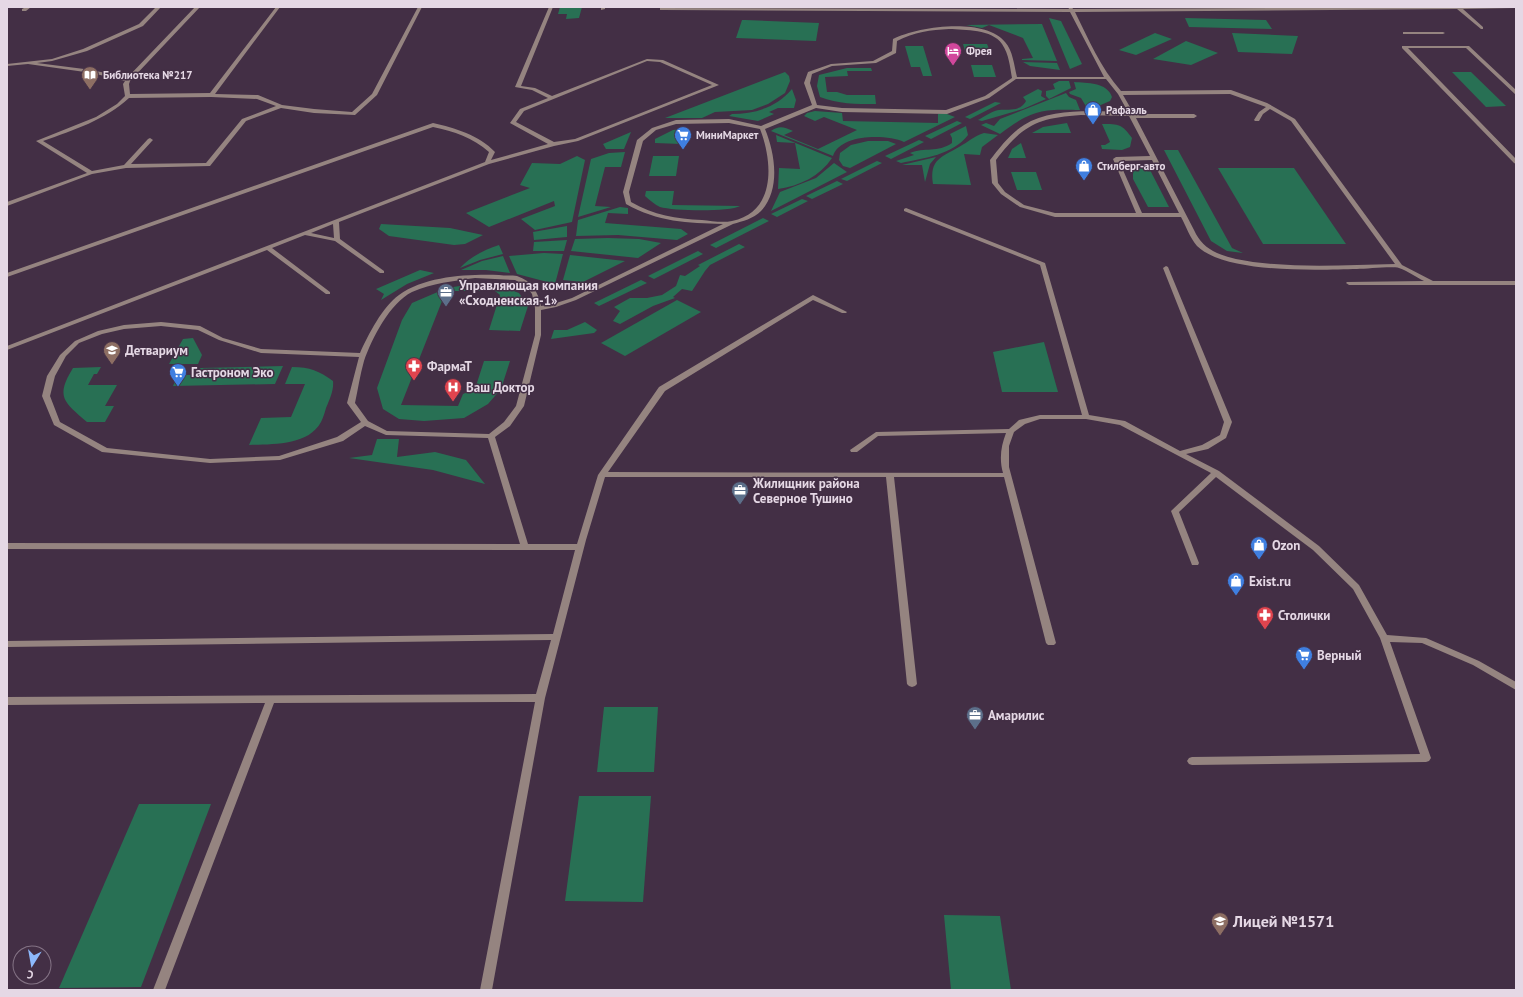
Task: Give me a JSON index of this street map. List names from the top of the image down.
{
  "places": {
    "hotel": ["Фрея"],
    "library": ["Библиотека №217"],
    "shop": [
      "Рафаэль",
      "Стилберг-авто",
      "Ozon",
      "Exist.ru"
    ],
    "supermarket": ["МиниМаркет", "Гастроном Эко", "Верный"],
    "office": ["Управляющая компания «Сходненская-1»", "Жилищник района Северное Тушино", "Амарилис"],
    "school or university": ["Детвариум", "Лицей №1571"],
    "pharmacy": ["ФармаТ", "Столички"],
    "hospital": ["Ваш Доктор"]
  },
  "north": "bottom"
}
